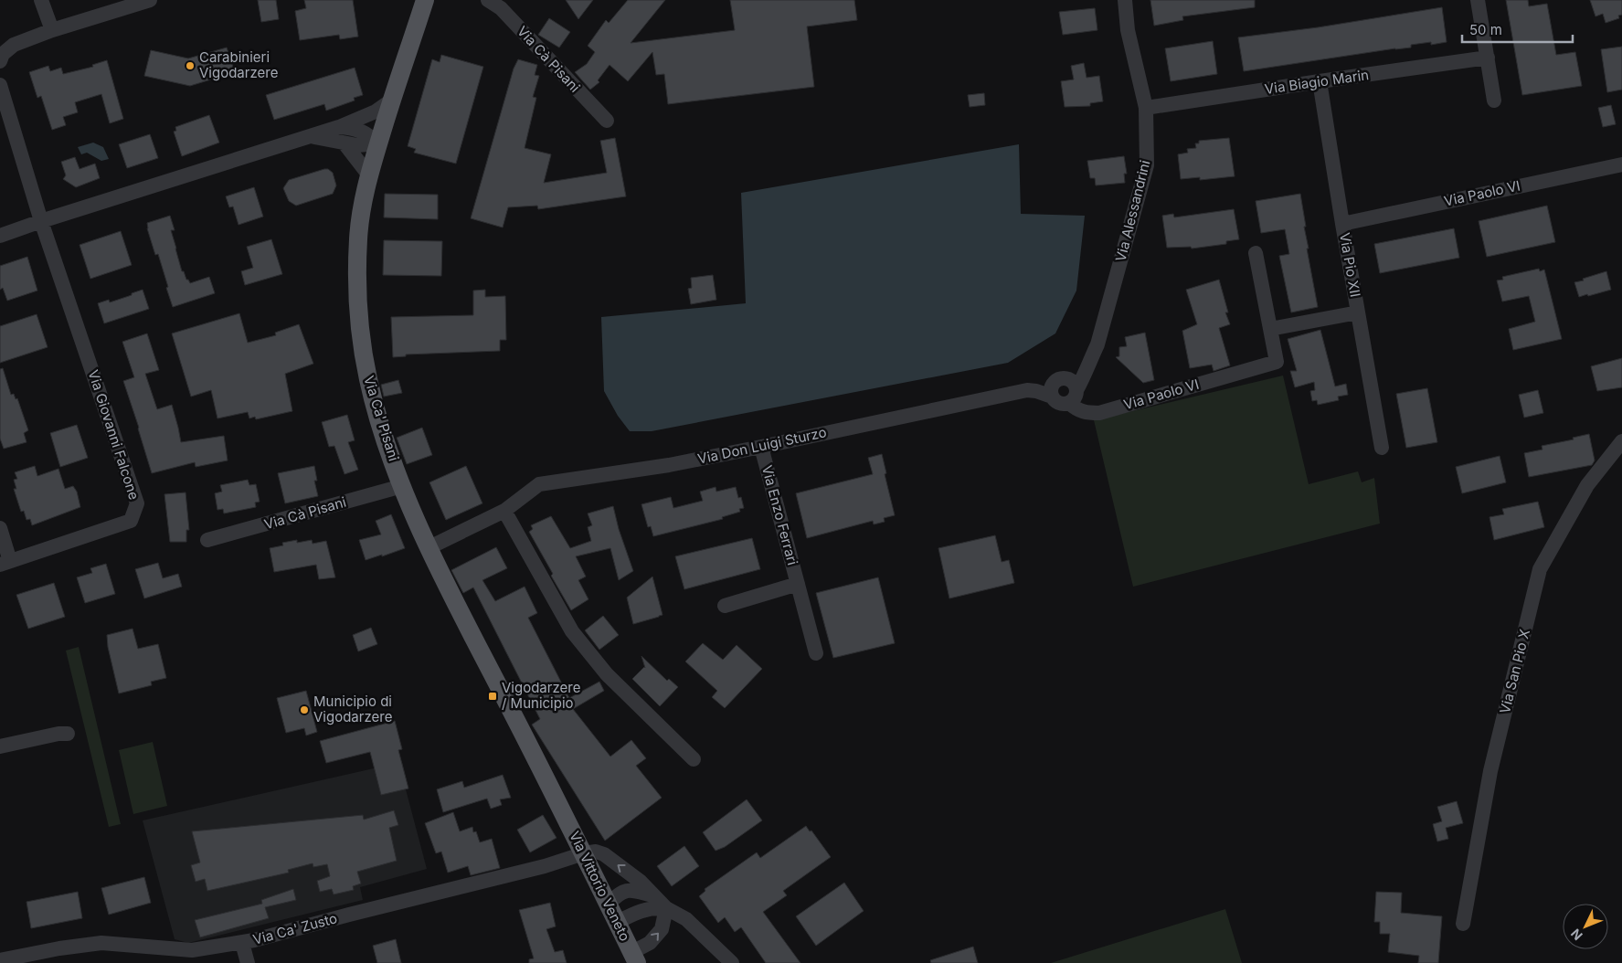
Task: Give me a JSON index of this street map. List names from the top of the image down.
{
  "streets": {
    "main road": ["Via Ca' Pisani", "Via Vittorio Veneto"],
    "street": [
      "Via Cà Pisani",
      "Via Biagio Marin",
      "Via Paolo VI",
      "Via Alessandrini",
      "Via Pio XII",
      "Via Giovanni Falcone",
      "Via Don Luigi Sturzo",
      "Via Enzo Ferrari",
      "Via San Pio X",
      "Via Ca' Zusto"
    ]
  },
  "crossings": [
    ["Via Cà Pisani", "Via Ca' Pisani"],
    ["Via Biagio Marin", "Via Alessandrini"],
    ["Via Biagio Marin", "Via Pio XII"],
    ["Via Paolo VI", "Via Alessandrini"],
    ["Via Paolo VI", "Via Pio XII"],
    ["Via Paolo VI", "Via Don Luigi Sturzo"],
    ["Via Alessandrini", "Via Don Luigi Sturzo"],
    ["Via Ca' Pisani", "Via Don Luigi Sturzo"],
    ["Via Ca' Pisani", "Via Vittorio Veneto"],
    ["Via Don Luigi Sturzo", "Via Enzo Ferrari"],
    ["Via Vittorio Veneto", "Via Ca' Zusto"]
  ],
  "places": {
    "other": ["Carabinieri Vigodarzere", "Municipio di Vigodarzere"],
    "transit": ["Vigodarzere / Municipio"]
  },
  "scale_bar": "50 m",
  "north": "bottom left"
}
